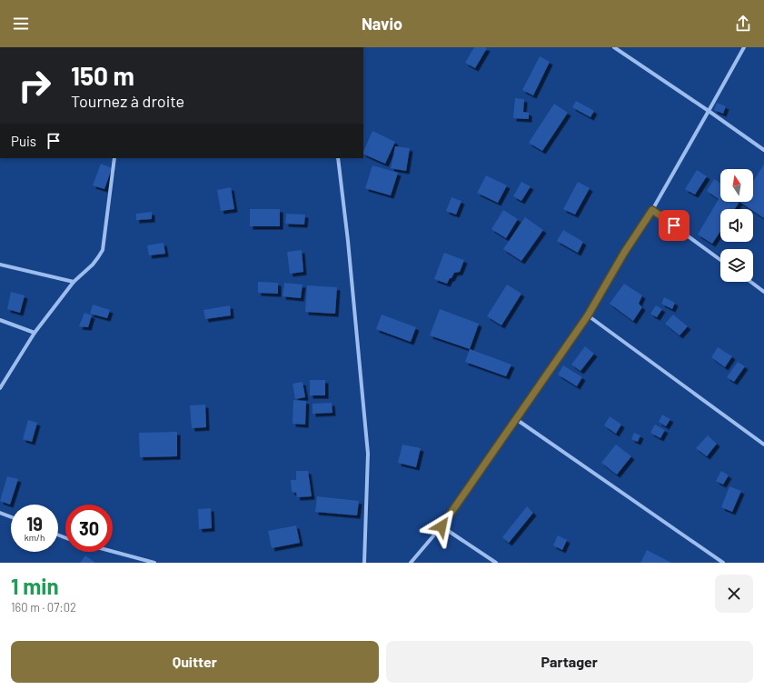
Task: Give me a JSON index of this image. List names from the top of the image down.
{
  "north": "top",
  "page": {
    "header": "Navio",
    "turn": ["150 m", "Tournez à droite"],
    "then": "Puis",
    "speed": "19 km/h",
    "limit": "30",
    "heading": ["1 min", "160 m · 07:02"],
    "buttons": ["Quitter", "Partager"]
  }
}
